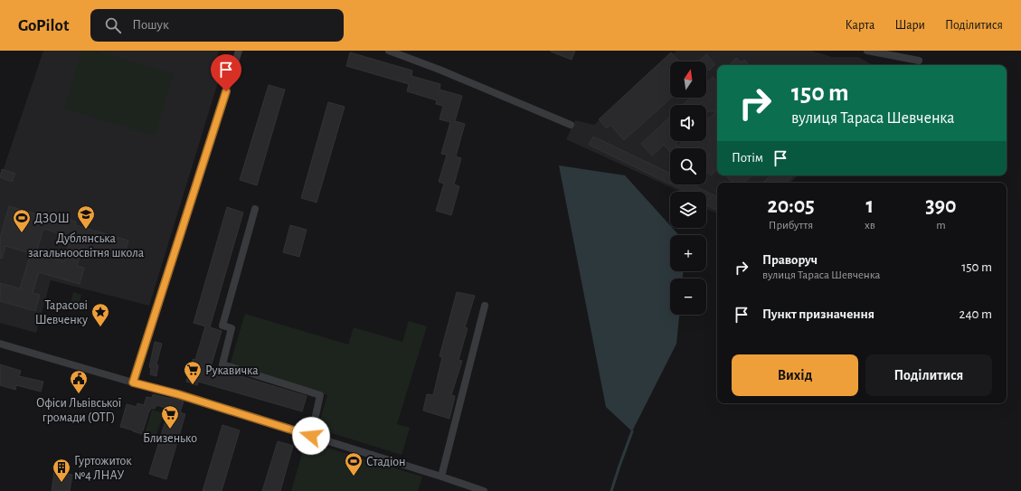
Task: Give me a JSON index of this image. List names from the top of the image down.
{
  "places": {
    "school or university": ["Дублянська загальноосвітня школа"],
    "sports": ["ДЗОШ", "Стадіон"],
    "place": ["Тарасові Шевченку"],
    "supermarket": ["Рукавичка", "Близенько"],
    "public building": ["Офіси Львівської громади (ОТГ)"],
    "building": ["Гуртожиток №4 ЛНАУ"]
  },
  "north": "top",
  "page": {
    "header": "GoPilot",
    "search": "Пошук",
    "nav": ["Карта", "Шари", "Поділитися"],
    "map_buttons": ["+", "−"],
    "turn": ["150 m", "вулиця Тараса Шевченка"],
    "then": "Потім",
    "eta": [
      "20:05",
      "Прибуття",
      "1",
      "хв",
      "390",
      "m"
    ],
    "list": [
      {
        "name": "Праворуч",
        "note": "вулиця Тараса Шевченка",
        "value": "150 m"
      },
      {
        "name": "Пункт призначення",
        "value": "240 m"
      }
    ],
    "buttons": ["Вихід", "Поділитися"]
  }
}
